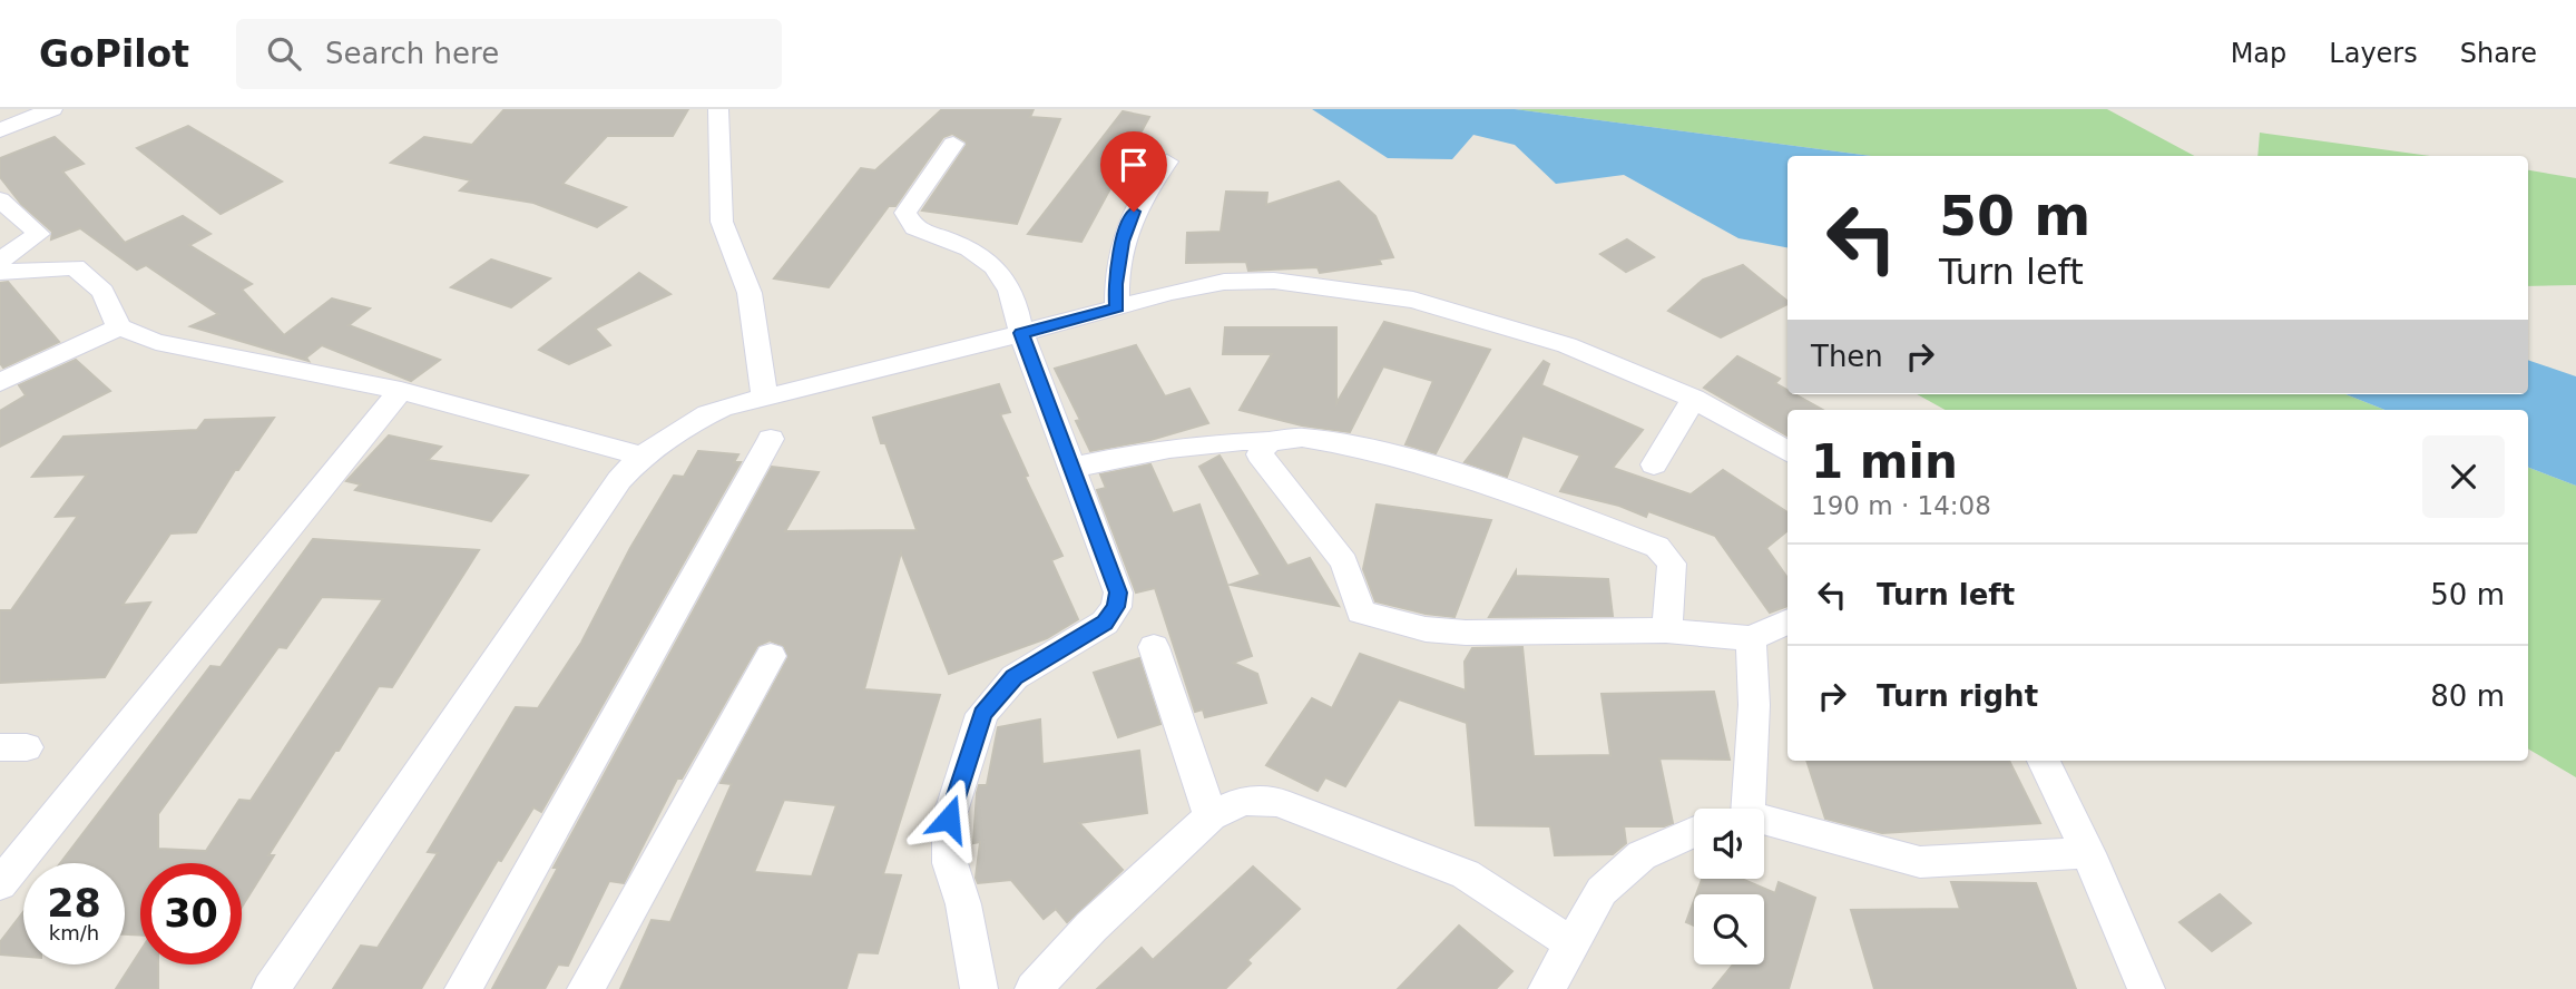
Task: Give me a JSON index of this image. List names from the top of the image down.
{
  "page": {
    "header": "GoPilot",
    "search": "Search here",
    "nav": ["Map", "Layers", "Share"],
    "turn": ["50 m", "Turn left"],
    "then": "Then",
    "heading": ["1 min", "190 m · 14:08"],
    "list": [
      {
        "name": "Turn left",
        "value": "50 m"
      },
      {
        "name": "Turn right",
        "value": "80 m"
      }
    ],
    "speed": "28 km/h",
    "limit": "30"
  }
}
